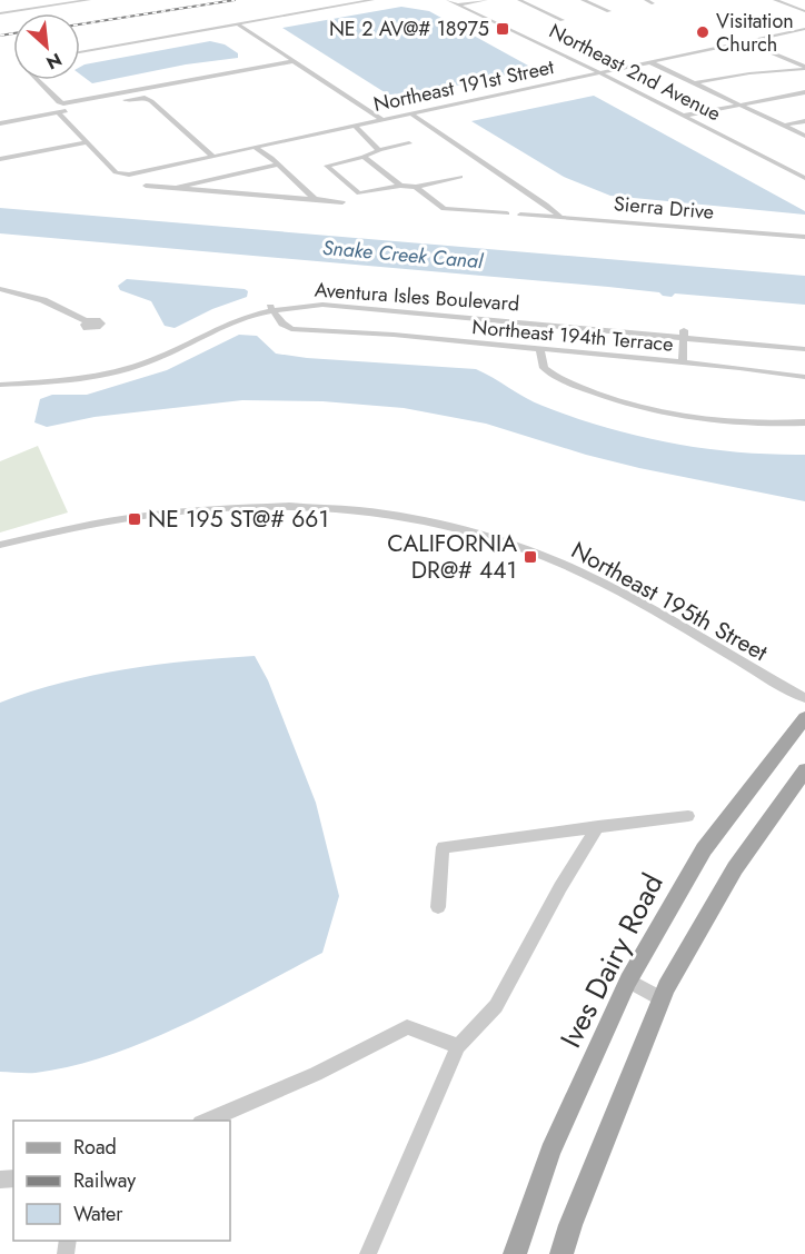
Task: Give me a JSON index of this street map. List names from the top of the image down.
{
  "streets": {
    "main road": ["Ives Dairy Road"],
    "street": [
      "Northeast 2nd Avenue",
      "Northeast 191st Street",
      "Sierra Drive",
      "Aventura Isles Boulevard",
      "Northeast 194th Terrace",
      "Northeast 195th Street"
    ]
  },
  "crossings": [
    ["Northeast 2nd Avenue", "Northeast 191st Street"],
    ["Aventura Isles Boulevard", "Northeast 194th Terrace"]
  ],
  "water": ["Snake Creek Canal"],
  "places": {
    "transit": ["NE 2 AV@# 18975", "NE 195 ST@# 661", "CALIFORNIA DR@# 441"],
    "other": ["Visitation Church"]
  },
  "legend": ["Road", "Railway", "Water"],
  "north": "bottom right"
}
